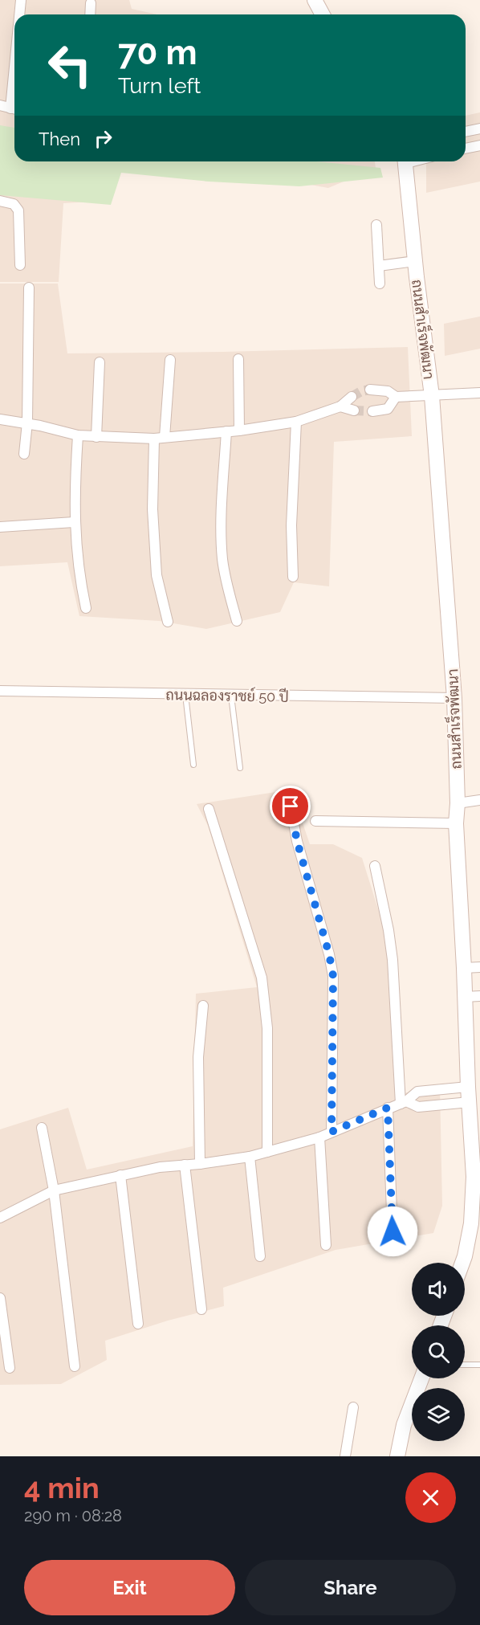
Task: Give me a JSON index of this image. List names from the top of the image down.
{
  "streets": {
    "street": ["ถนนสำเร็จพัฒนา", "ถนนฉลองราชย์ 50 ปี"]
  },
  "crossings": [
    ["ถนนสำเร็จพัฒนา", "ถนนฉลองราชย์ 50 ปี"]
  ],
  "page": {
    "turn": ["70 m", "Turn left"],
    "then": "Then",
    "heading": ["4 min", "290 m · 08:28"],
    "buttons": ["Exit", "Share"]
  }
}
